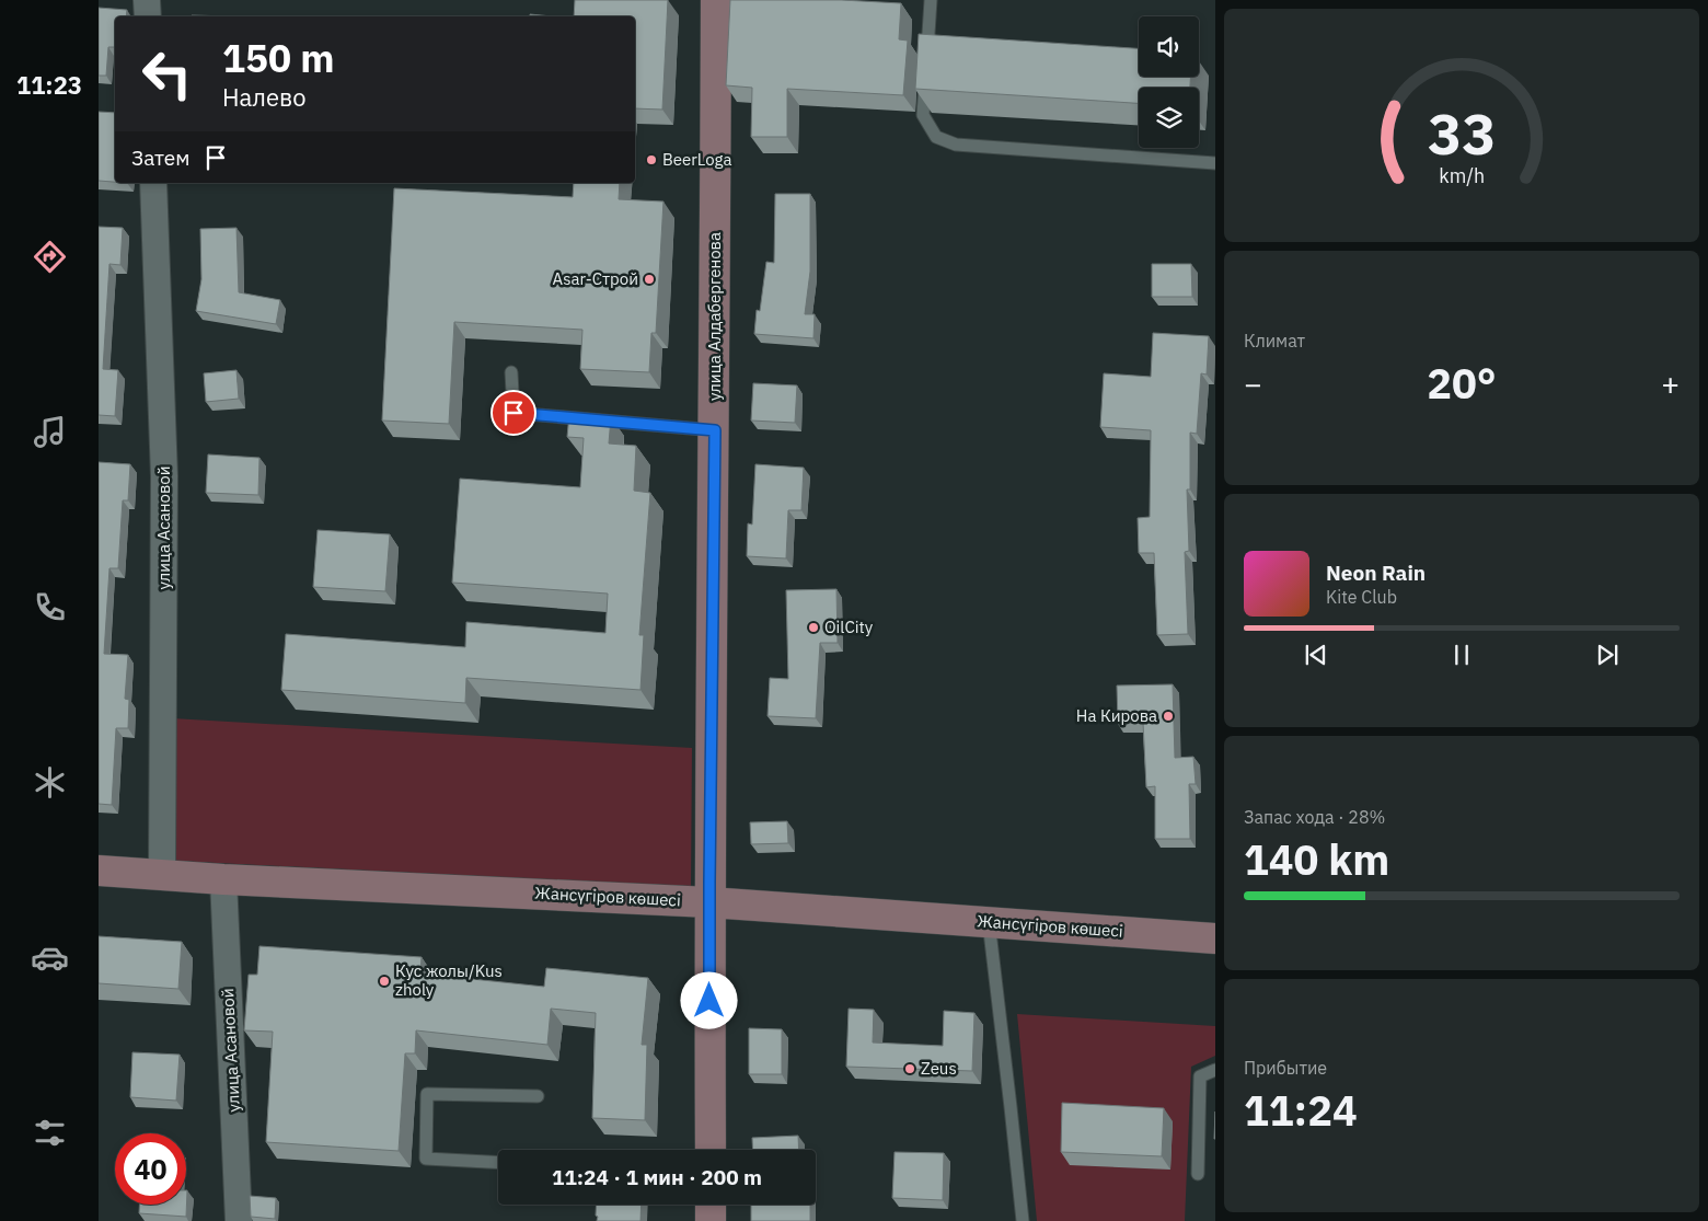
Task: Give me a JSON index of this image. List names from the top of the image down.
{
  "streets": {
    "street": ["улица Алдабергенова", "улица Асановой", "Жансүгіров көшесі"]
  },
  "crossings": [
    ["улица Алдабергенова", "Жансүгіров көшесі"],
    ["улица Асановой", "Жансүгіров көшесі"]
  ],
  "places": [
    "BeerLoga",
    "Asar-Строй",
    "OilCity",
    "На Кирова",
    "Кус жолы/Kus zholy",
    "Zeus"
  ],
  "page": {
    "tabs": "11:23",
    "turn": ["150 m", "Налево"],
    "then": "Затем",
    "tile": [
      "Климат",
      ["Запас хода · 28%", "140 km"],
      ["Прибытие", "11:24"]
    ],
    "heat": ["−", "20°", "+"],
    "song": ["Neon Rain", "Kite Club"],
    "limit": "40",
    "trip": "11:24 · 1 мин · 200 m",
    "gauge": ["33", "km/h"]
  }
}
